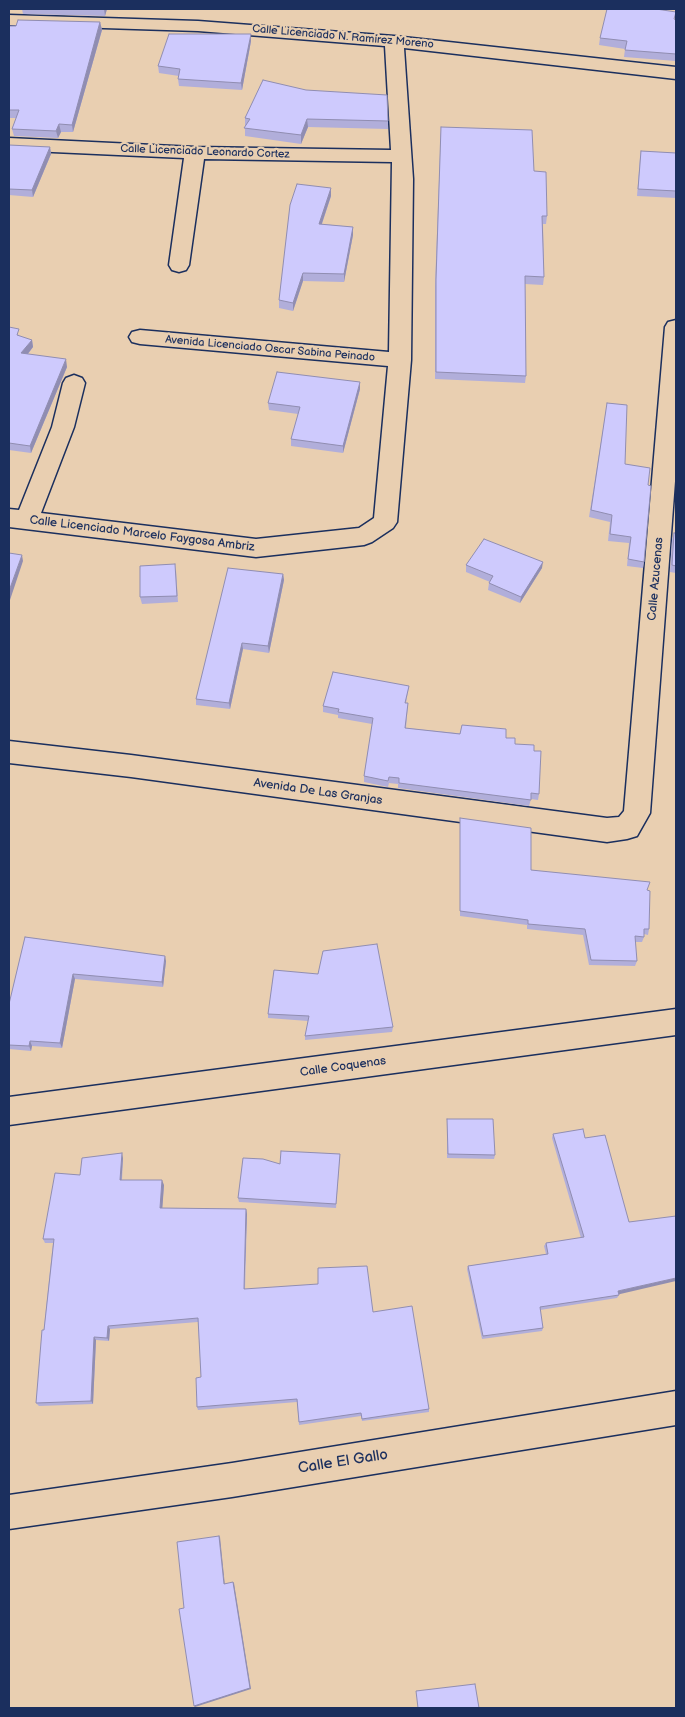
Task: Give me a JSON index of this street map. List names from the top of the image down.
{
  "streets": {
    "street": [
      "Calle Licenciado N. Ramírez Moreno",
      "Calle Licenciado Leonardo Cortez",
      "Avenida Licenciado Oscar Sabina Peinado",
      "Calle Licenciado Marcelo Faygosa Ambriz",
      "Calle Azucenas",
      "Avenida De Las Granjas",
      "Calle Coquenas",
      "Calle El Gallo"
    ]
  },
  "crossings": [
    ["Avenida Licenciado Oscar Sabina Peinado", "Calle Licenciado Marcelo Faygosa Ambriz"],
    ["Calle Azucenas", "Avenida De Las Granjas"]
  ]
}
